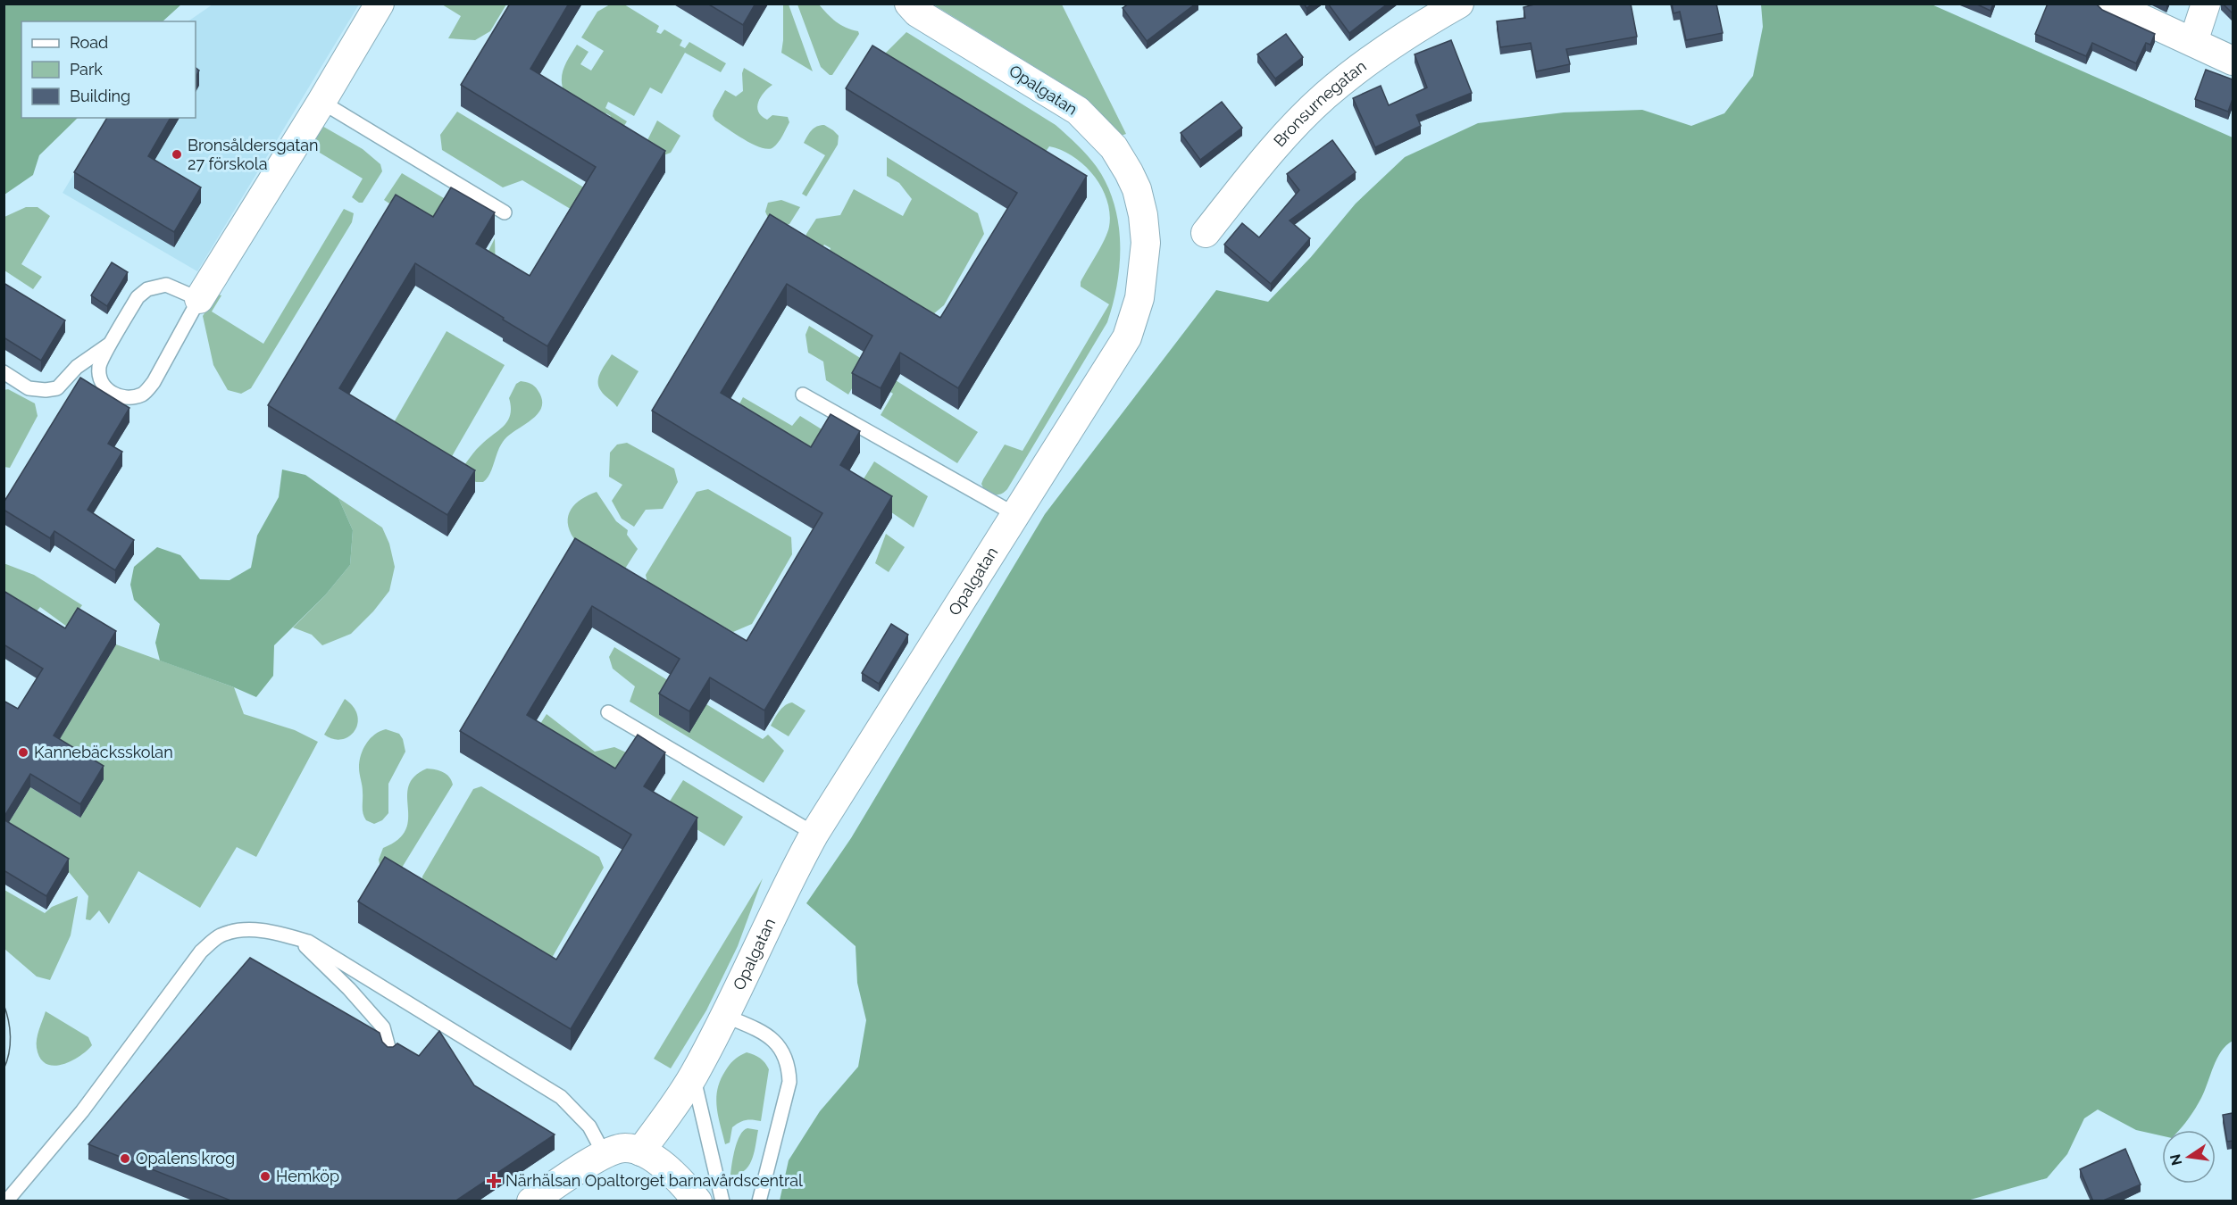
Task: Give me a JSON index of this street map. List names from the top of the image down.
{
  "streets": {
    "street": ["Opalgatan", "Bronsurnegatan"]
  },
  "places": {
    "other": [
      "Bronsåldersgatan 27 förskola",
      "Kannebäcksskolan",
      "Opalens krog",
      "Hemköp"
    ],
    "health": ["Närhälsan Opaltorget barnavårdscentral"]
  },
  "legend": ["Road", "Park", "Building"],
  "north": "left"
}
